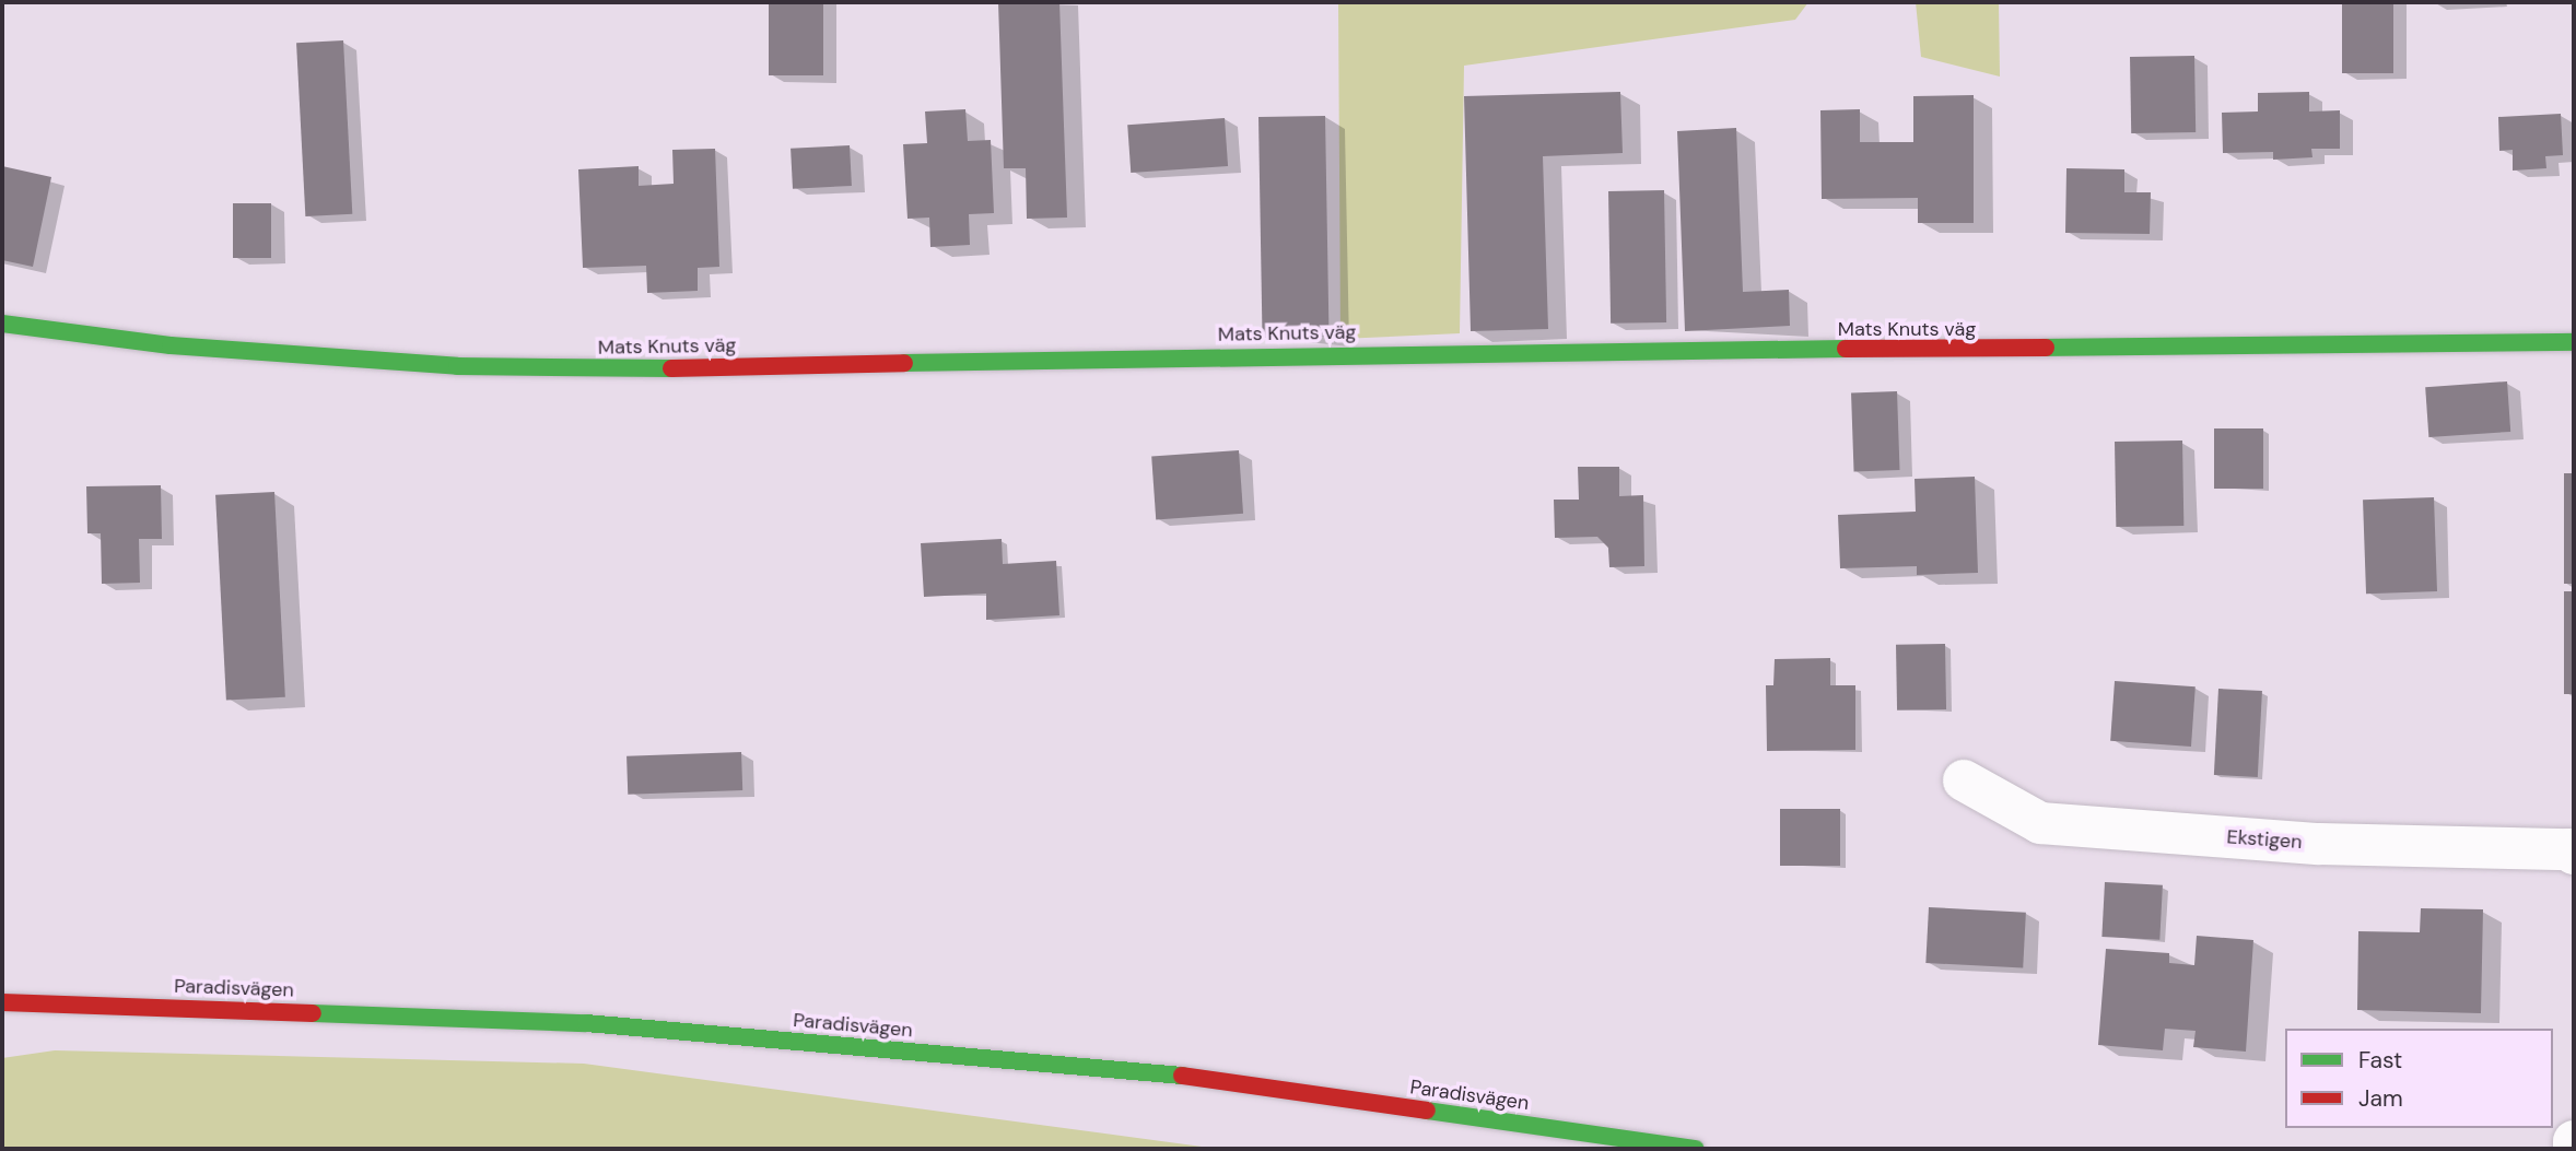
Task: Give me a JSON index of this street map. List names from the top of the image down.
{
  "streets": {
    "street": ["Mats Knuts väg", "Ekstigen", "Paradisvägen"]
  },
  "legend": ["Fast", "Jam"]
}
